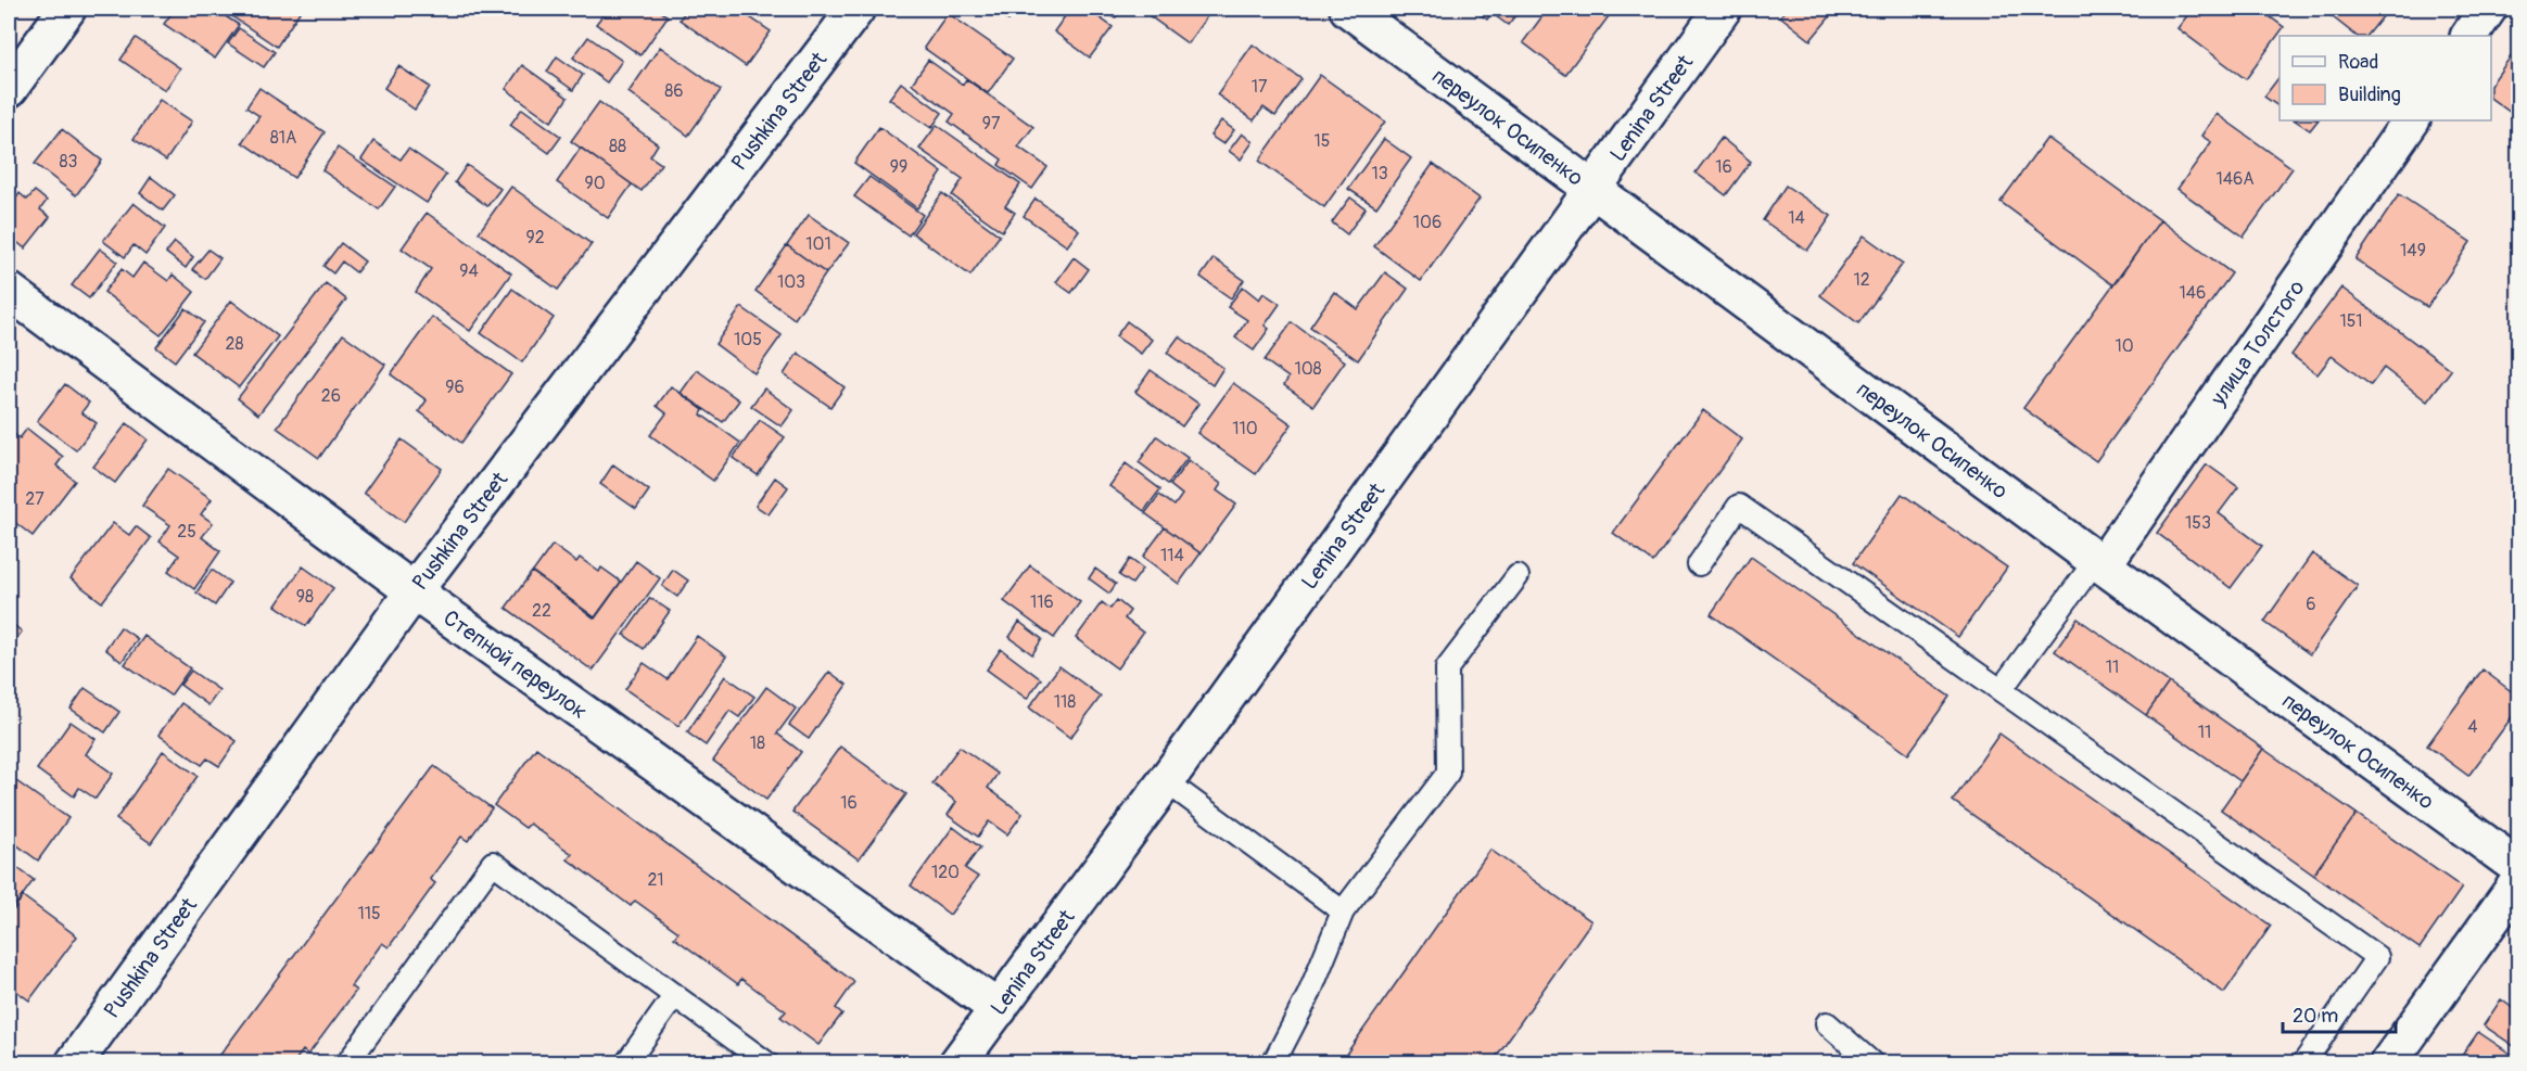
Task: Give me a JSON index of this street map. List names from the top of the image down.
{
  "streets": {
    "street": [
      "Lenina Street",
      "Pushkina Street",
      "переулок Осипенко",
      "улица Толстого",
      "Степной переулок"
    ]
  },
  "crossings": [
    ["Lenina Street", "переулок Осипенко"],
    ["Lenina Street", "Степной переулок"],
    ["Pushkina Street", "Степной переулок"],
    ["переулок Осипенко", "улица Толстого"]
  ],
  "house_numbers": [
    "17",
    "86",
    "97",
    "81А",
    "15",
    "88",
    "83",
    "99",
    "16",
    "13",
    "146А",
    "90",
    "14",
    "106",
    "92",
    "101",
    "149",
    "94",
    "12",
    "103",
    "146",
    "151",
    "105",
    "28",
    "10",
    "108",
    "96",
    "26",
    "110",
    "27",
    "153",
    "25",
    "114",
    "98",
    "116",
    "6",
    "22",
    "11",
    "118",
    "4",
    "11",
    "18",
    "16",
    "120",
    "21",
    "115"
  ],
  "legend": ["Road", "Building"],
  "scale_bar": "20 m"
}
